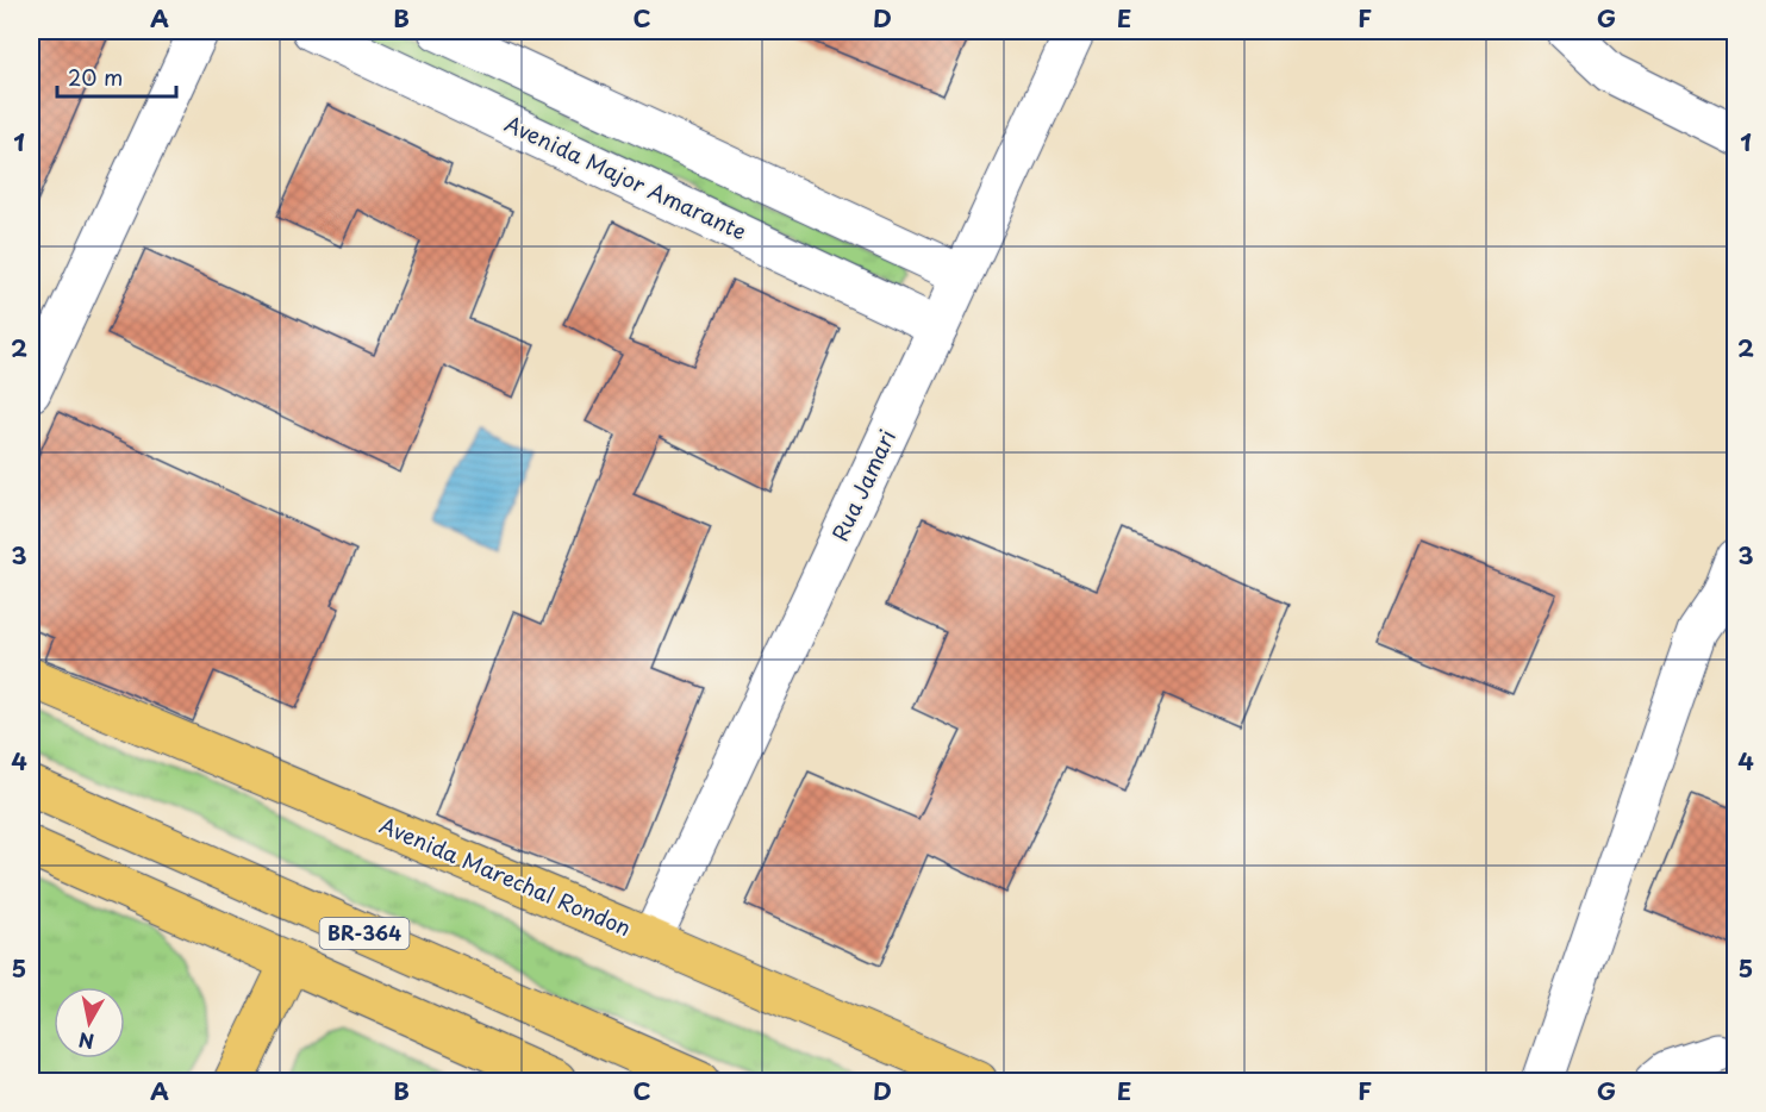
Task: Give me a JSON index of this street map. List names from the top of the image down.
{
  "streets": {
    "main road": ["Avenida Marechal Rondon", "BR-364"],
    "street": ["Avenida Major Amarante", "Rua Jamari"]
  },
  "crossings": [
    ["Avenida Major Amarante", "Rua Jamari"],
    ["Rua Jamari", "Avenida Marechal Rondon"]
  ],
  "scale_bar": "20 m",
  "north": "bottom",
  "grid": {
    "columns": [
      "A",
      "B",
      "C",
      "D",
      "E",
      "F",
      "G"
    ],
    "rows": [
      "1",
      "2",
      "3",
      "4",
      "5"
    ]
  }
}
